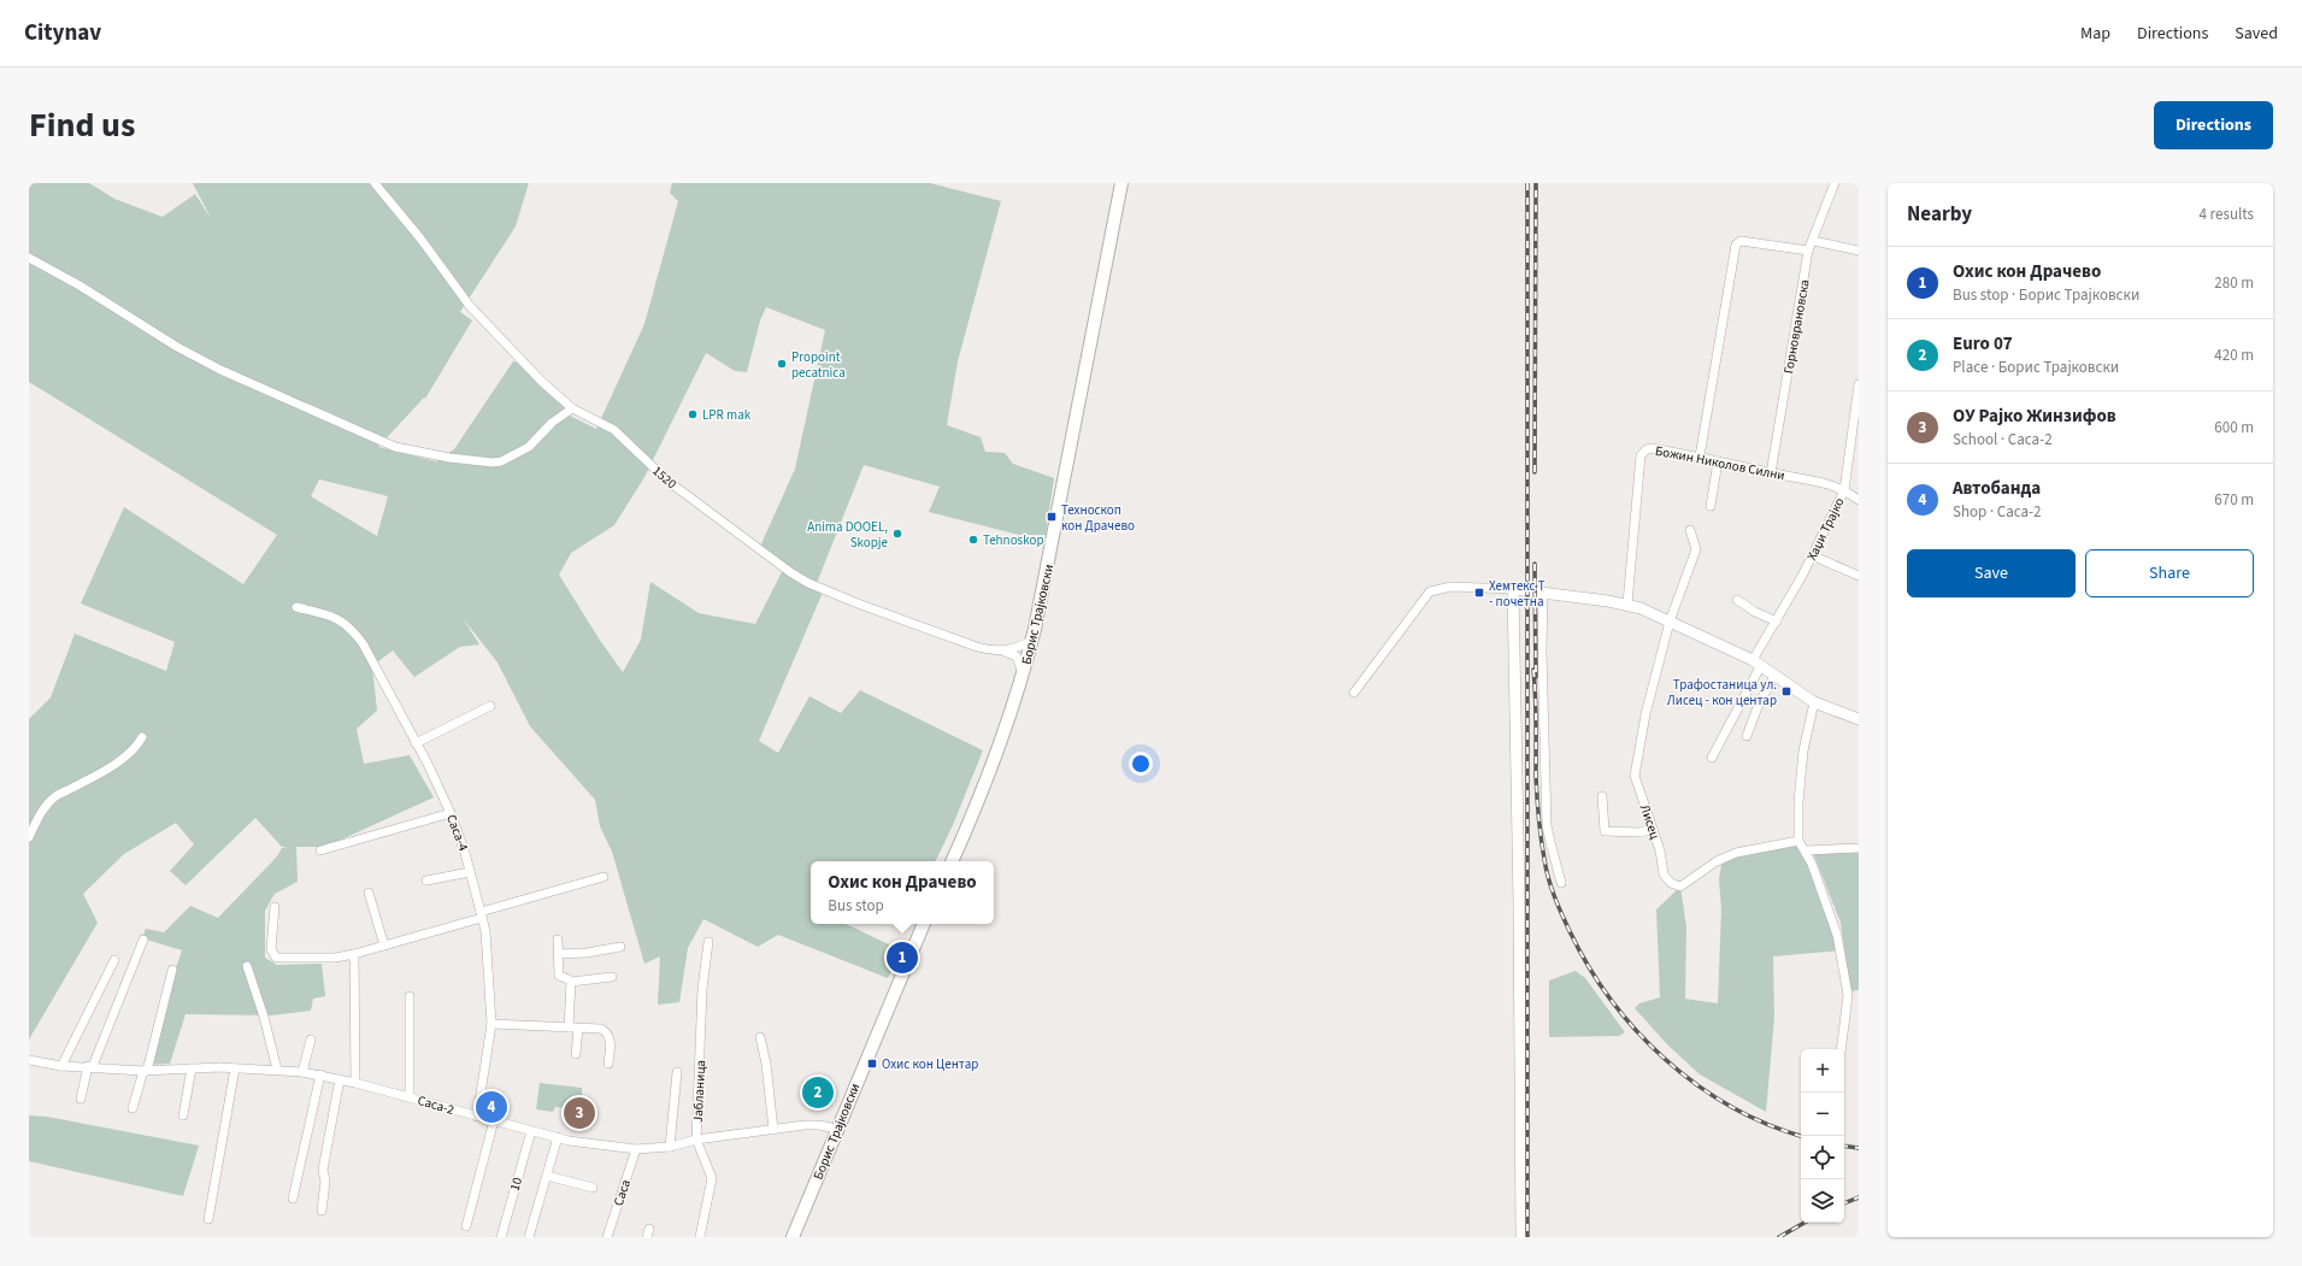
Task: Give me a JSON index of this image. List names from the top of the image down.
{
  "streets": {
    "main road": ["Борис Трајковски"],
    "street": [
      "Горноврановска",
      "Божин Николов Силни",
      "1520",
      "Хаџи Трајко",
      "Лисец",
      "Саса-4",
      "Јабланица",
      "Саса-2",
      "10",
      "Саса"
    ]
  },
  "crossings": [
    ["Горноврановска", "Божин Николов Силни"],
    ["Божин Николов Силни", "Хаџи Трајко"],
    ["1520", "Борис Трајковски"],
    ["Борис Трајковски", "Саса-2"],
    ["Саса-4", "Саса-2"],
    ["Јабланица", "Саса-2"],
    ["Саса-2", "10"],
    ["Саса-2", "Саса"]
  ],
  "places": {
    "other": [
      "Propoint pecatnica",
      "LPR mak",
      "Anima DOOEL, Skopje",
      "Tehnoskop"
    ],
    "transit": [
      "Техноскоп кон Драчево",
      "Хемтекс Т - почетна",
      "Трафостаница ул. Лисец - кон центар",
      "Охис кон Центар"
    ]
  },
  "page": {
    "header": "Citynav",
    "nav": ["Map", "Directions", "Saved"],
    "title": "Find us",
    "buttons": [
      "Directions",
      ["Save", "Share"]
    ],
    "heading": ["Nearby", "4 results"],
    "list": [
      {
        "mark": "1",
        "name": "Охис кон Драчево",
        "note": "Bus stop · Борис Трајковски",
        "value": "280 m"
      },
      {
        "mark": "2",
        "name": "Euro 07",
        "note": "Place · Борис Трајковски",
        "value": "420 m"
      },
      {
        "mark": "3",
        "name": "ОУ Рајко Жинзифов",
        "note": "School · Саса-2",
        "value": "600 m"
      },
      {
        "mark": "4",
        "name": "Автобанда",
        "note": "Shop · Саса-2",
        "value": "670 m"
      }
    ],
    "popup": ["Охис кон Драчево", "Bus stop"],
    "pins": [
      "1",
      "2",
      "4",
      "3"
    ],
    "map_buttons": ["+", "−"]
  }
}
